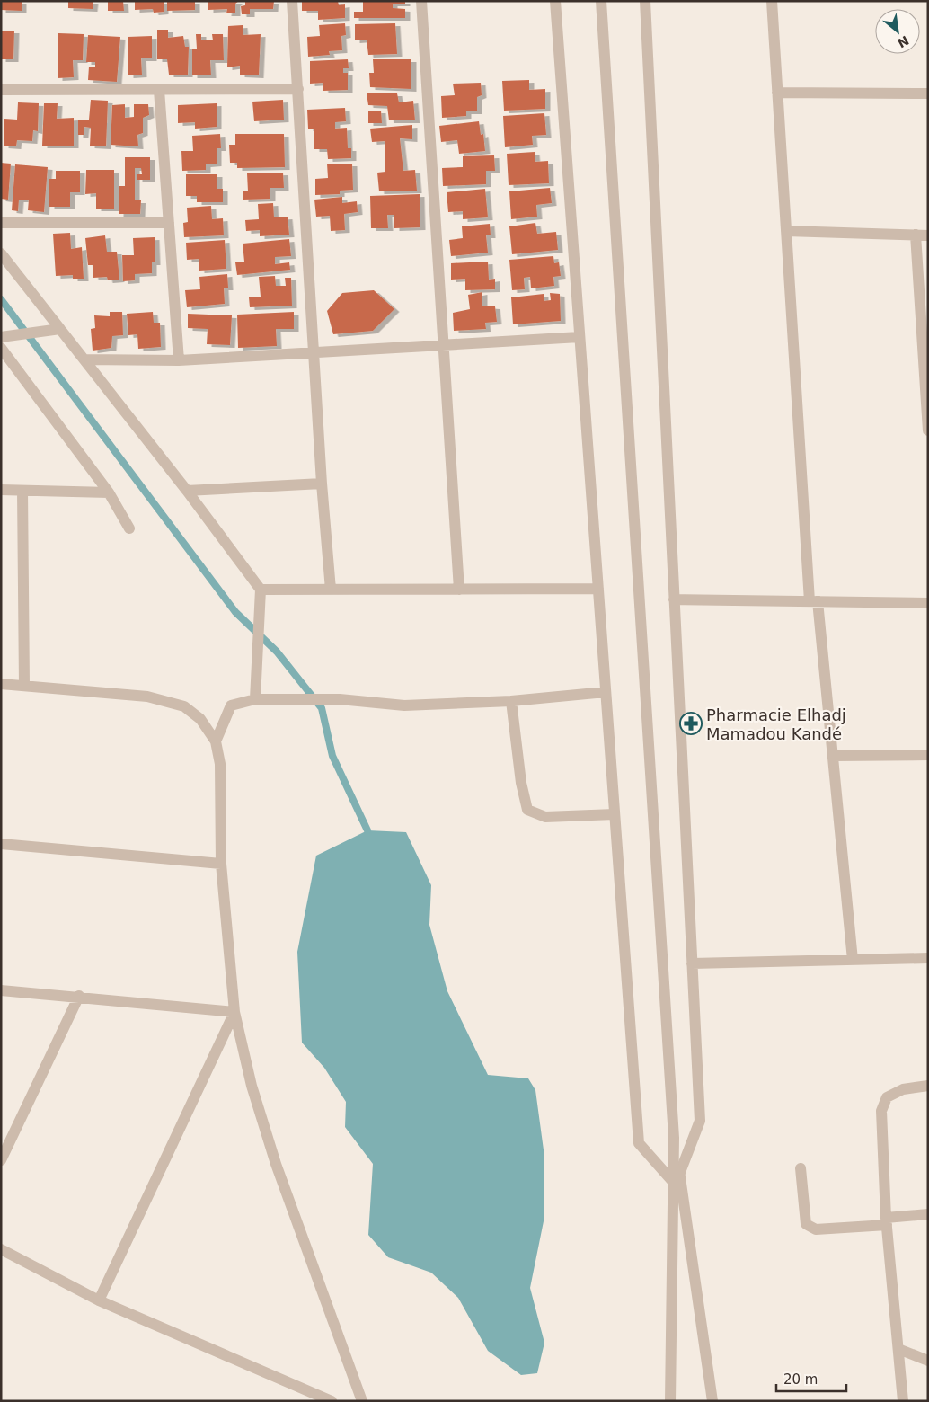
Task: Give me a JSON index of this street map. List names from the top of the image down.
{
  "places": {
    "pharmacy": ["Pharmacie Elhadj Mamadou Kandé"]
  },
  "scale_bar": "20 m",
  "north": "bottom right"
}
